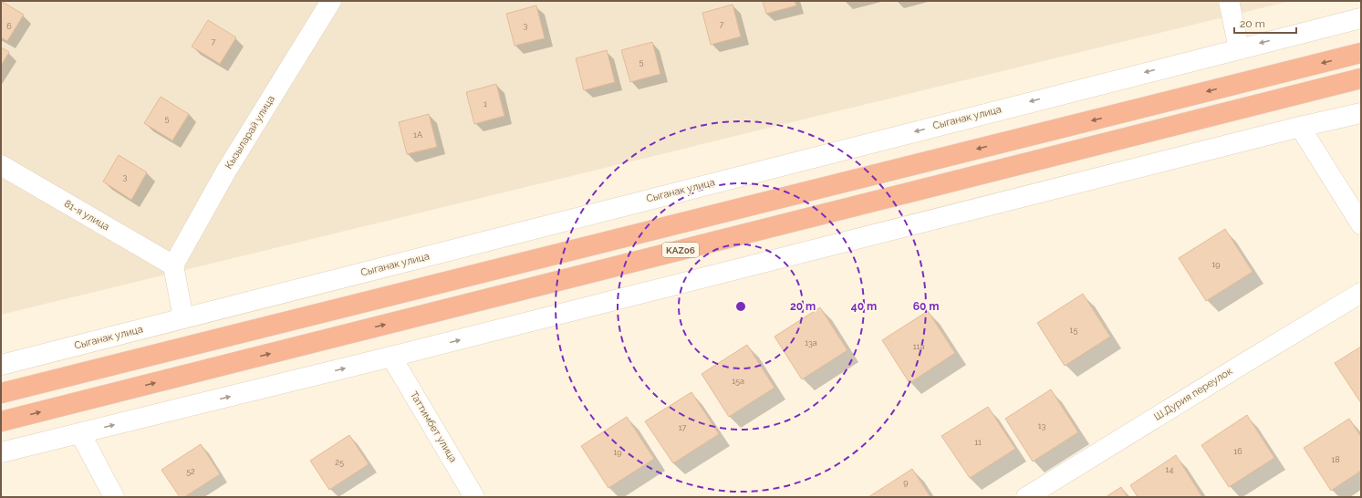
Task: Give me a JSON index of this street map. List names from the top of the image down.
{
  "streets": {
    "highway": ["KАZ06"],
    "street": [
      "Сыганак улица",
      "Кызыларай улица",
      "81-я улица",
      "Ш.Дурия переулок",
      "Таттимбет улица"
    ]
  },
  "crossings": [
    ["Кызыларай улица", "81-я улица"]
  ],
  "house_numbers": [
    "7",
    "3",
    "6",
    "7",
    "5",
    "1",
    "5",
    "1А",
    "3",
    "19",
    "15",
    "13a",
    "11a",
    "15a",
    "13",
    "17",
    "11",
    "16",
    "19",
    "18",
    "25",
    "14",
    "52",
    "9"
  ],
  "scale_bar": "20 m",
  "rings": ["20 m", "40 m", "60 m"]
}
